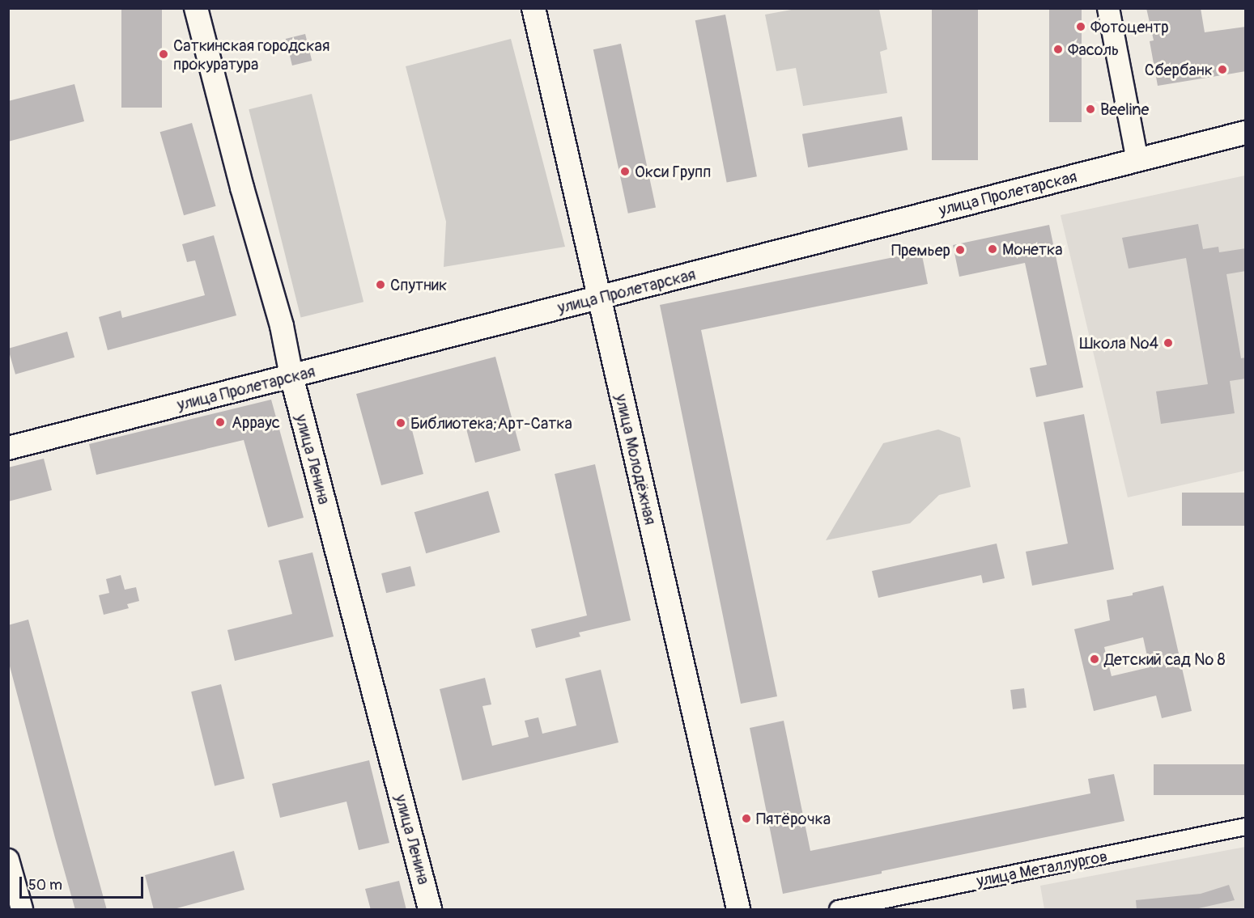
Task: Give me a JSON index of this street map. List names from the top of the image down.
{
  "streets": {
    "main road": ["улица Пролетарская", "улица Ленина", "улица Молодёжная"],
    "street": ["улица Металлургов"]
  },
  "crossings": [
    ["улица Пролетарская", "улица Ленина"],
    ["улица Пролетарская", "улица Молодёжная"]
  ],
  "places": [
    "Фотоцентр",
    "Фасоль",
    "Саткинская городская прокуратура",
    "Сбербанк",
    "Beeline",
    "Окси Групп",
    "Монетка",
    "Премьер",
    "Спутник",
    "Школа №4",
    "Арраус",
    "Библиотека;Арт-Сатка",
    "Детский сад № 8",
    "Пятёрочка"
  ],
  "scale_bar": "50 m"
}
